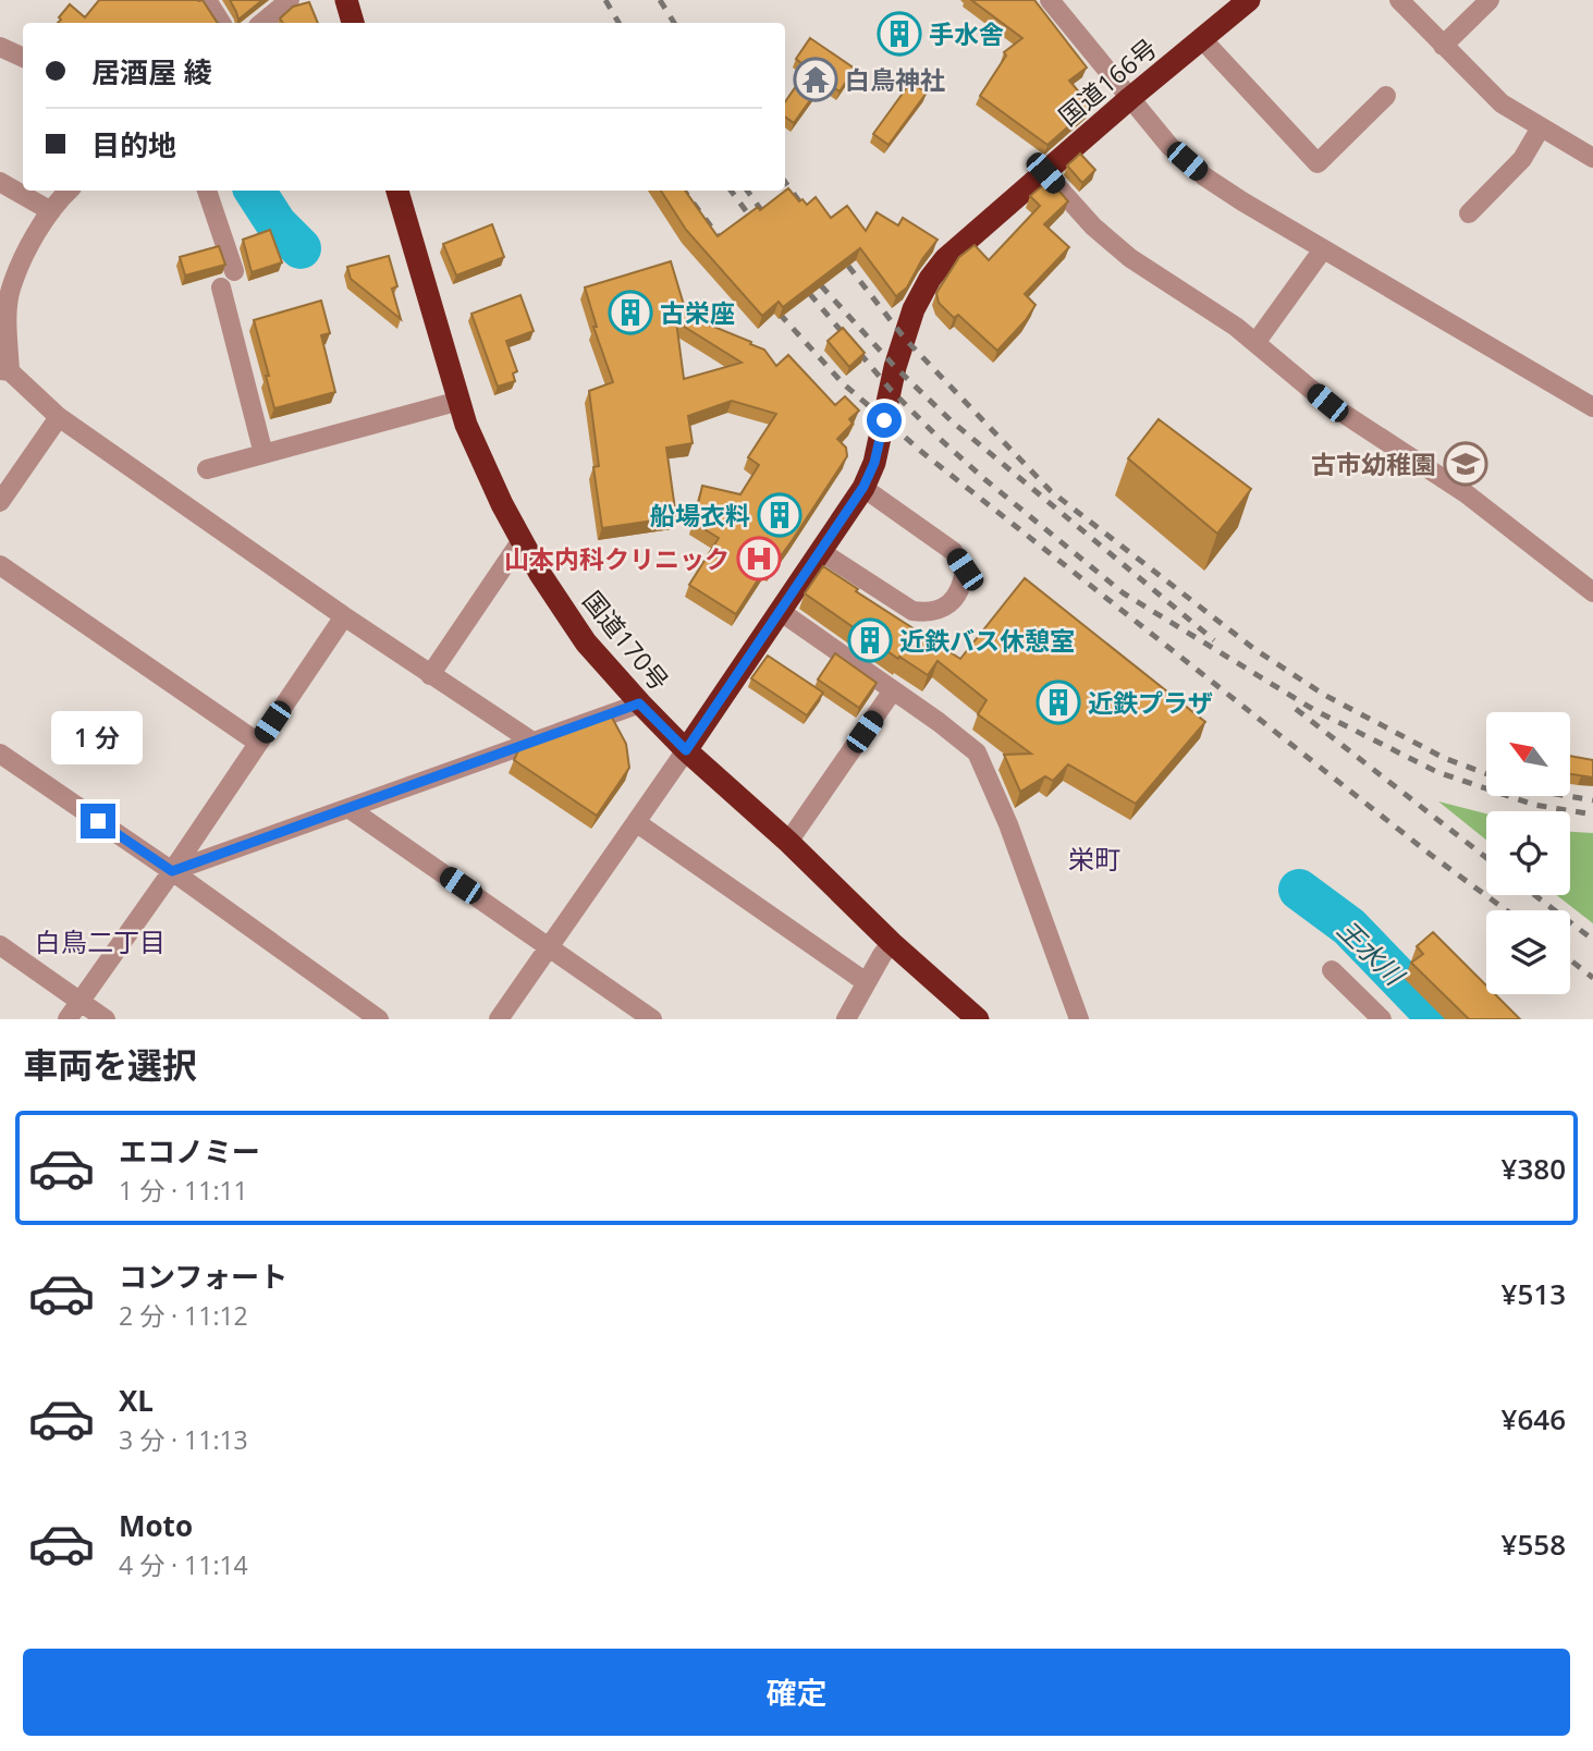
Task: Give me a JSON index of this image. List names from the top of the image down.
{
  "streets": {
    "highway": ["国道166号", "国道170号"]
  },
  "crossings": [
    ["国道166号", "国道170号"]
  ],
  "districts": ["栄町", "白鳥二丁目"],
  "water": ["王水川"],
  "places": {
    "building": [
      "手水舎",
      "古栄座",
      "船場衣料",
      "近鉄バス休憩室",
      "近鉄プラザ"
    ],
    "temple": ["白鳥神社"],
    "school or university": ["古市幼稚園"],
    "hospital": ["山本内科クリニック"]
  },
  "north": "top left",
  "page": {
    "banner": ["居酒屋 綾", "目的地"],
    "bubble": "1 分",
    "heading": "車両を選択",
    "list": [
      {
        "name": "エコノミー",
        "note": "1 分 · 11:11",
        "value": "¥380"
      },
      {
        "name": "コンフォート",
        "note": "2 分 · 11:12",
        "value": "¥513"
      },
      {
        "name": "XL",
        "note": "3 分 · 11:13",
        "value": "¥646"
      },
      {
        "name": "Moto",
        "note": "4 分 · 11:14",
        "value": "¥558"
      }
    ],
    "buttons": "確定"
  }
}
